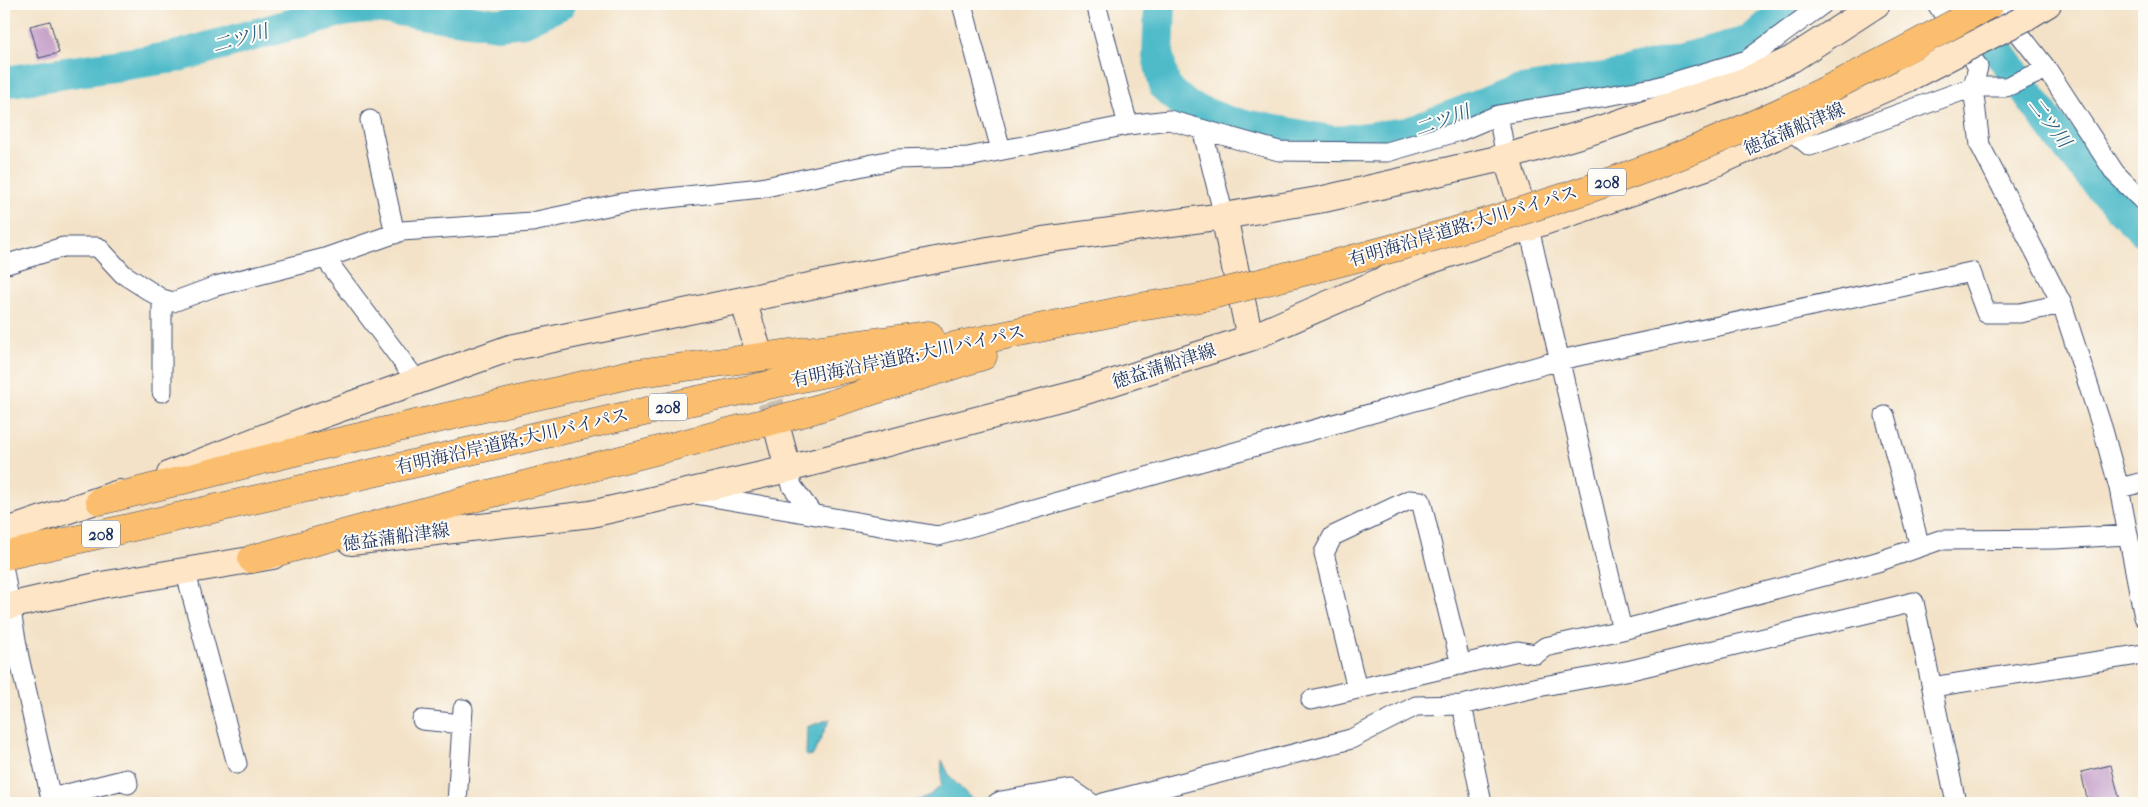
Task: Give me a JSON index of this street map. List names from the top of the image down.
{
  "streets": {
    "highway": ["208", "有明海沿岸道路;大川バイパス"],
    "main road": ["徳益蒲船津線"]
  },
  "water": ["二ツ川"]
}
